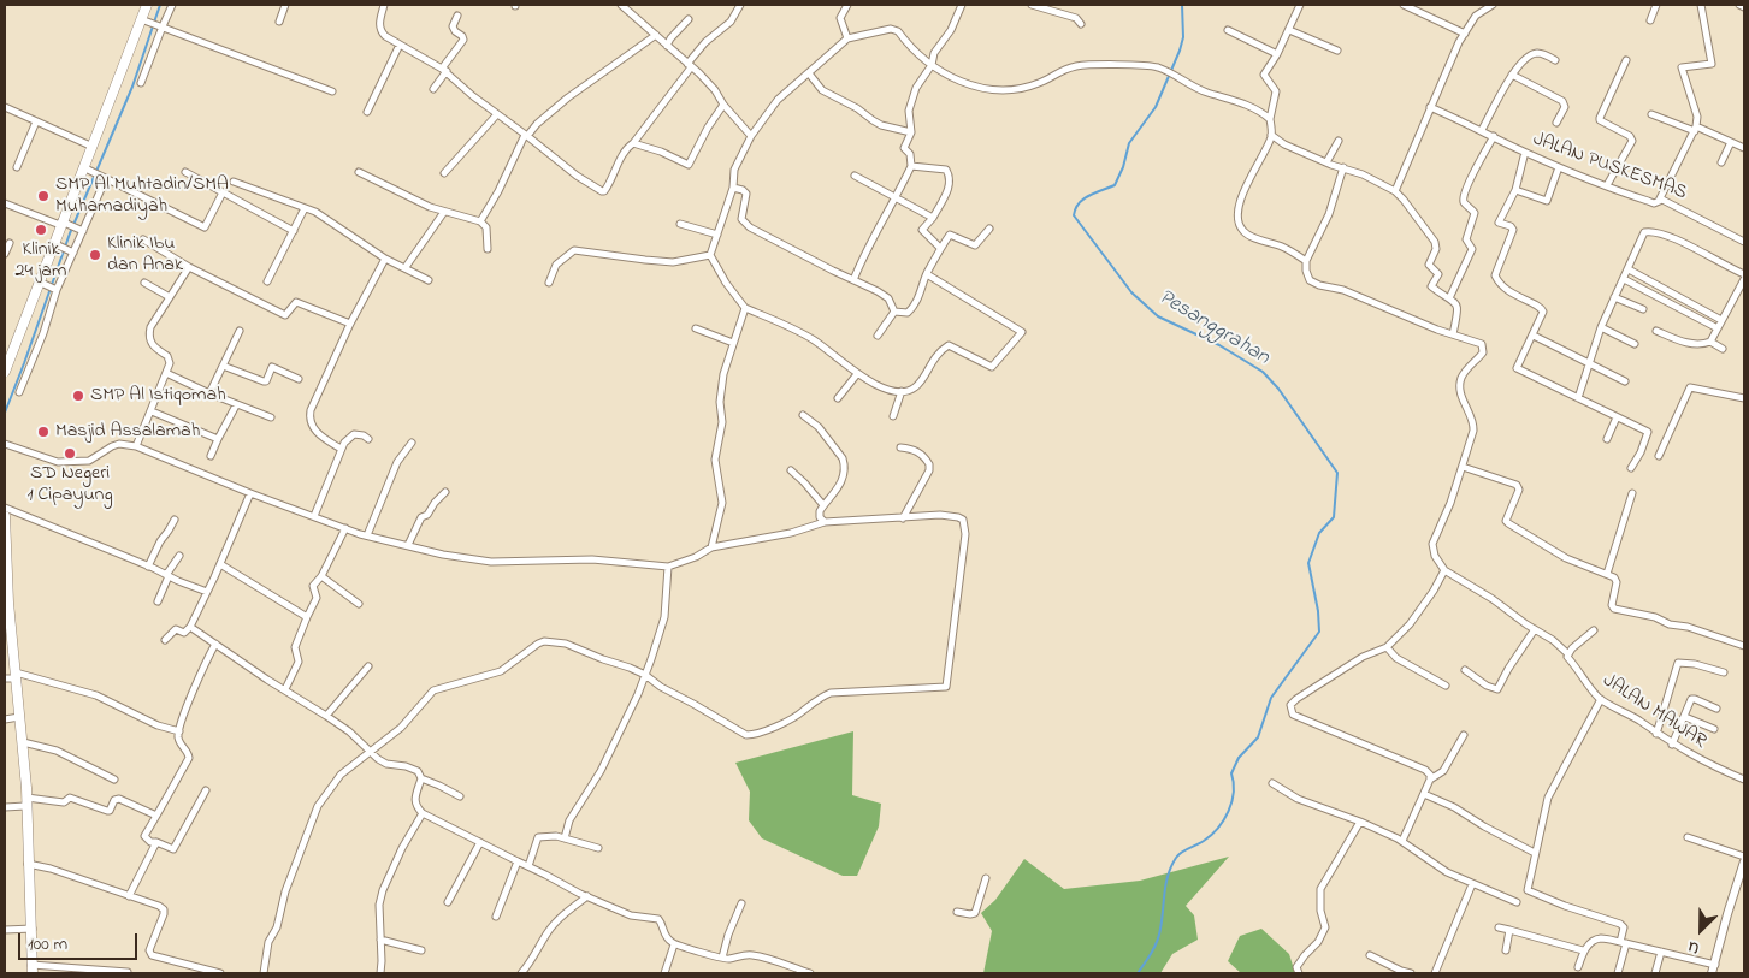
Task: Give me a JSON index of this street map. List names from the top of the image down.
{
  "streets": {
    "street": ["JALAN PUSKESMAS", "JALAN MAWAR"]
  },
  "water": ["Pesanggrahan"],
  "places": [
    "SMP Al Muhtadin/SMA Muhamadiyah",
    "Klinik 24 jam",
    "Klinik Ibu dan Anak",
    "SMP Al Istiqomah",
    "Masjid Assalamah",
    "SD Negeri 1 Cipayung"
  ],
  "scale_bar": "100 m",
  "north": "bottom left"
}
